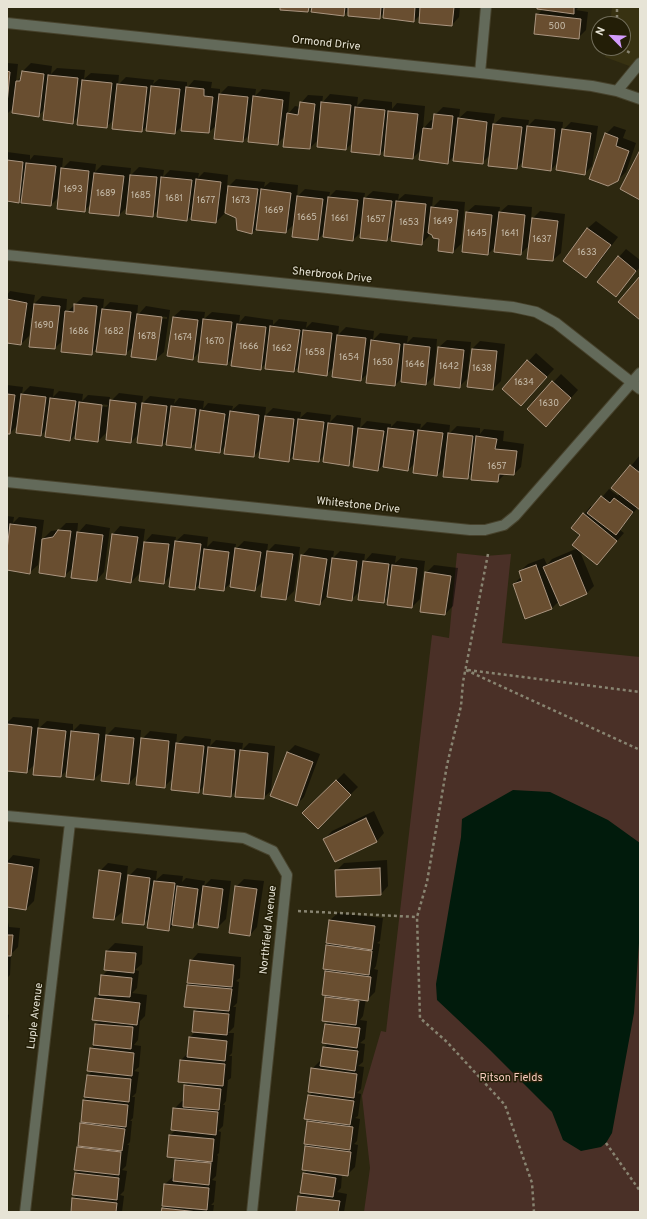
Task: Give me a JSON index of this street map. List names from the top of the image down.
{
  "streets": {
    "street": [
      "Ormond Drive",
      "Sherbrook Drive",
      "Whitestone Drive",
      "Northfield Avenue",
      "Luple Avenue"
    ]
  },
  "crossings": [
    ["Sherbrook Drive", "Whitestone Drive"],
    ["Northfield Avenue", "Luple Avenue"]
  ],
  "parks": ["Ritson Fields"],
  "house_numbers": [
    "500",
    "1693",
    "1689",
    "1685",
    "1681",
    "1677",
    "1673",
    "1669",
    "1665",
    "1661",
    "1657",
    "1649",
    "1653",
    "1645",
    "1641",
    "1637",
    "1633",
    "1690",
    "1686",
    "1682",
    "1678",
    "1674",
    "1670",
    "1666",
    "1662",
    "1658",
    "1654",
    "1650",
    "1646",
    "1642",
    "1638",
    "1634",
    "1630",
    "1657"
  ],
  "north": "top left"
}
